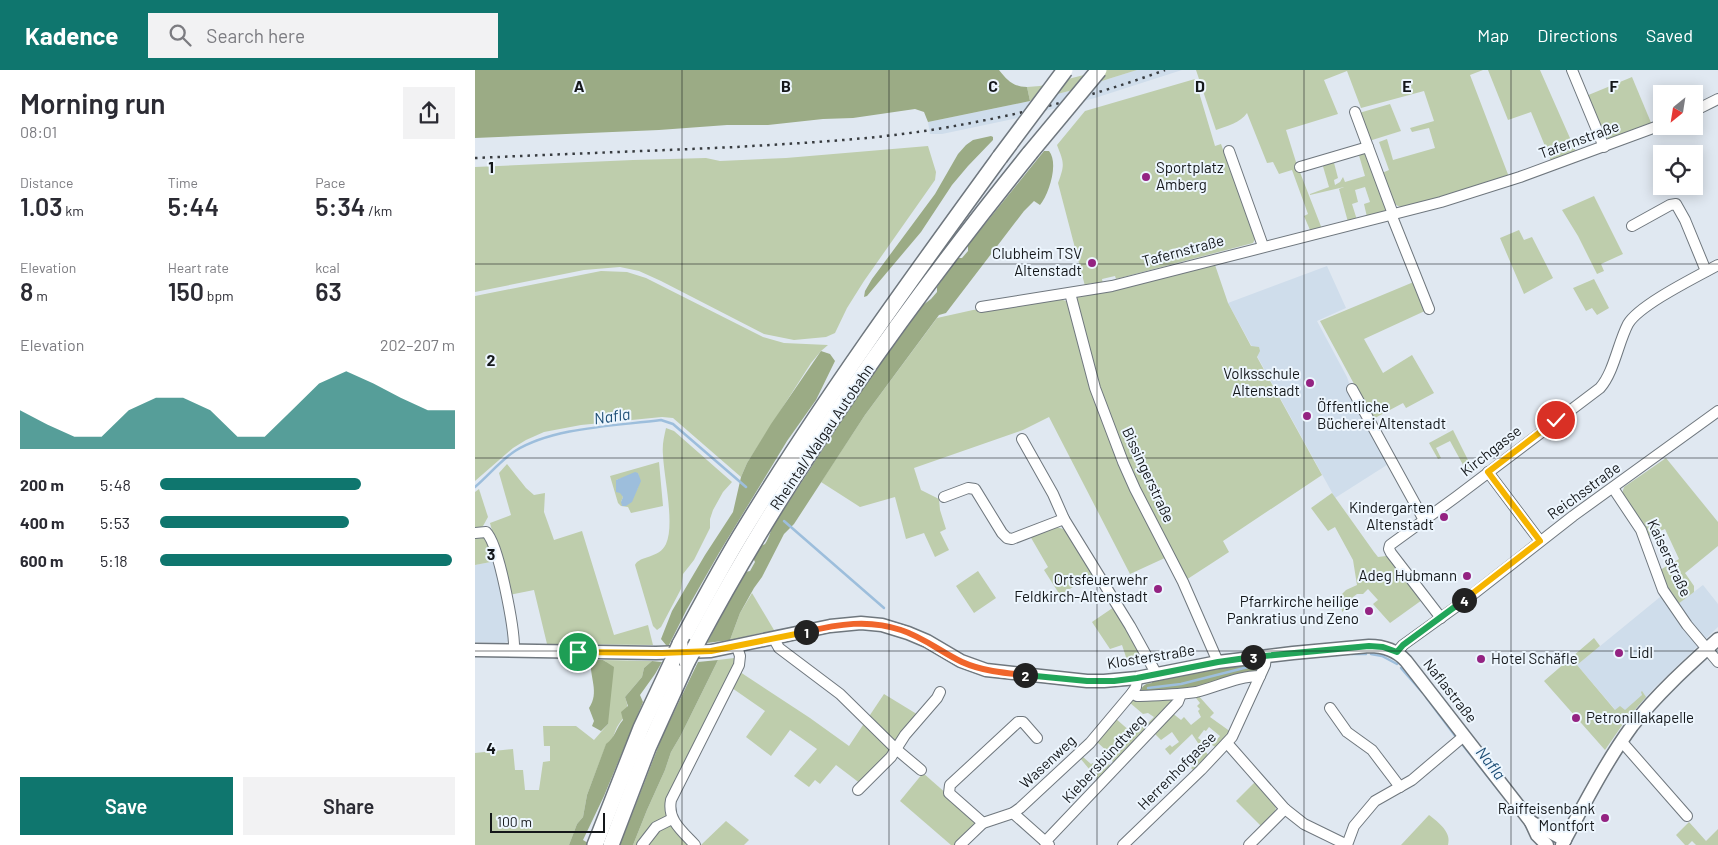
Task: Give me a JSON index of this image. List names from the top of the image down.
{
  "streets": {
    "highway": ["Rheintal/Walgau Autobahn"],
    "main road": ["Klosterstraße", "Naflastraße"],
    "street": [
      "Tafernstraße",
      "Kirchgasse",
      "Bissingerstraße",
      "Reichsstraße",
      "Kaiserstraße",
      "Kiebersbündtweg",
      "Wasenweg",
      "Herrenhofgasse"
    ]
  },
  "crossings": [
    ["Tafernstraße", "Bissingerstraße"],
    ["Rheintal/Walgau Autobahn", "Klosterstraße"],
    ["Kirchgasse", "Reichsstraße"],
    ["Bissingerstraße", "Klosterstraße"],
    ["Reichsstraße", "Kaiserstraße"],
    ["Reichsstraße", "Klosterstraße"],
    ["Reichsstraße", "Naflastraße"],
    ["Klosterstraße", "Naflastraße"],
    ["Klosterstraße", "Wasenweg"],
    ["Klosterstraße", "Herrenhofgasse"],
    ["Kiebersbündtweg", "Wasenweg"],
    ["Kiebersbündtweg", "Herrenhofgasse"]
  ],
  "water": ["Nafla"],
  "places": [
    "Sportplatz Amberg",
    "Clubheim TSV Altenstadt",
    "Volksschule Altenstadt",
    "Öffentliche Bücherei Altenstadt",
    "Kindergarten Altenstadt",
    "Adeg Hubmann",
    "Ortsfeuerwehr Feldkirch-Altenstadt",
    "Pfarrkirche heilige Pankratius und Zeno",
    "Lidl",
    "Hotel Schäfle",
    "Petronillakapelle",
    "Raiffeisenbank Montfort"
  ],
  "scale_bar": "100 m",
  "north": "bottom left",
  "page": {
    "header": "Kadence",
    "search": "Search here",
    "nav": ["Map", "Directions", "Saved"],
    "heading": ["Morning run", "08:01"],
    "stats": [
      ["Distance", "1.03 km"],
      ["Time", "5:44"],
      ["Pace", "5:34 /km"],
      ["Elevation", "8 m"],
      ["Heart rate", "150 bpm"],
      ["kcal", "63"]
    ],
    "chart": ["Elevation", "202–207 m"],
    "list": [
      {
        "name": "200 m",
        "note": "5:48"
      },
      {
        "name": "400 m",
        "note": "5:53"
      },
      {
        "name": "600 m",
        "note": "5:18"
      }
    ],
    "pins": [
      "4",
      "1",
      "3",
      "2"
    ],
    "buttons": ["Save", "Share"],
    "scale": "100 m"
  },
  "grid": {
    "columns": [
      "A",
      "B",
      "C",
      "D",
      "E",
      "F"
    ],
    "rows": [
      "1",
      "2",
      "3",
      "4"
    ]
  }
}
